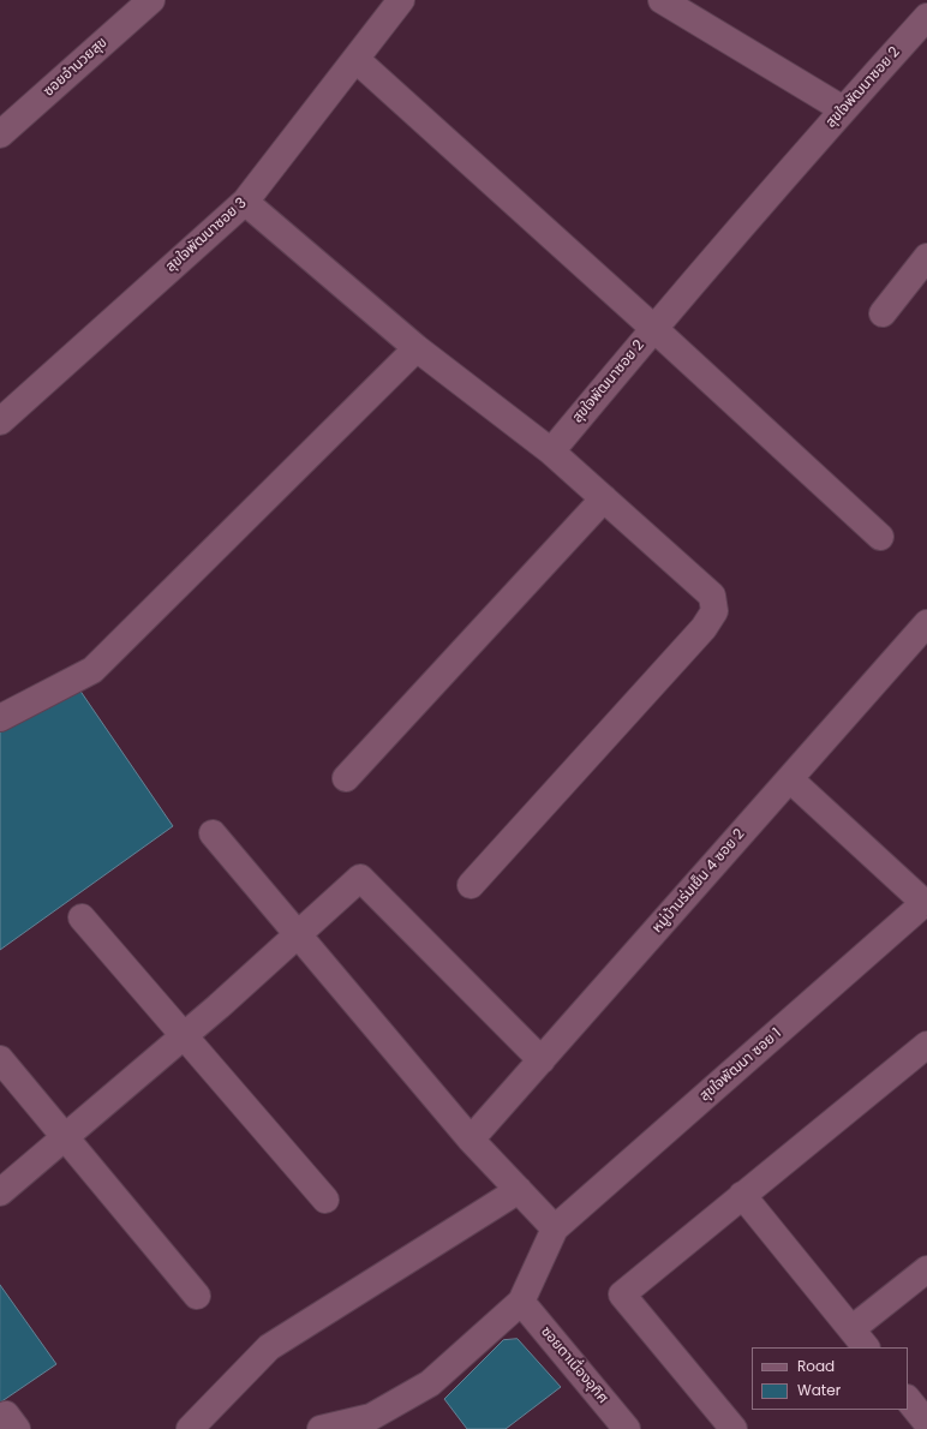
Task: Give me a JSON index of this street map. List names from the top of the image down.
{
  "streets": {
    "street": [
      "ซอยอำนวยสุข",
      "สุขใจพัฒนาซอย 2",
      "สุขใจพัฒนาซอย 3",
      "หมู่บ้านร่มเย็น 4 ซอย 2",
      "สุขใจพัฒนา ซอย 1",
      "ซอยตาเนื่องอุทิศ"
    ]
  },
  "legend": ["Road", "Water"]
}
